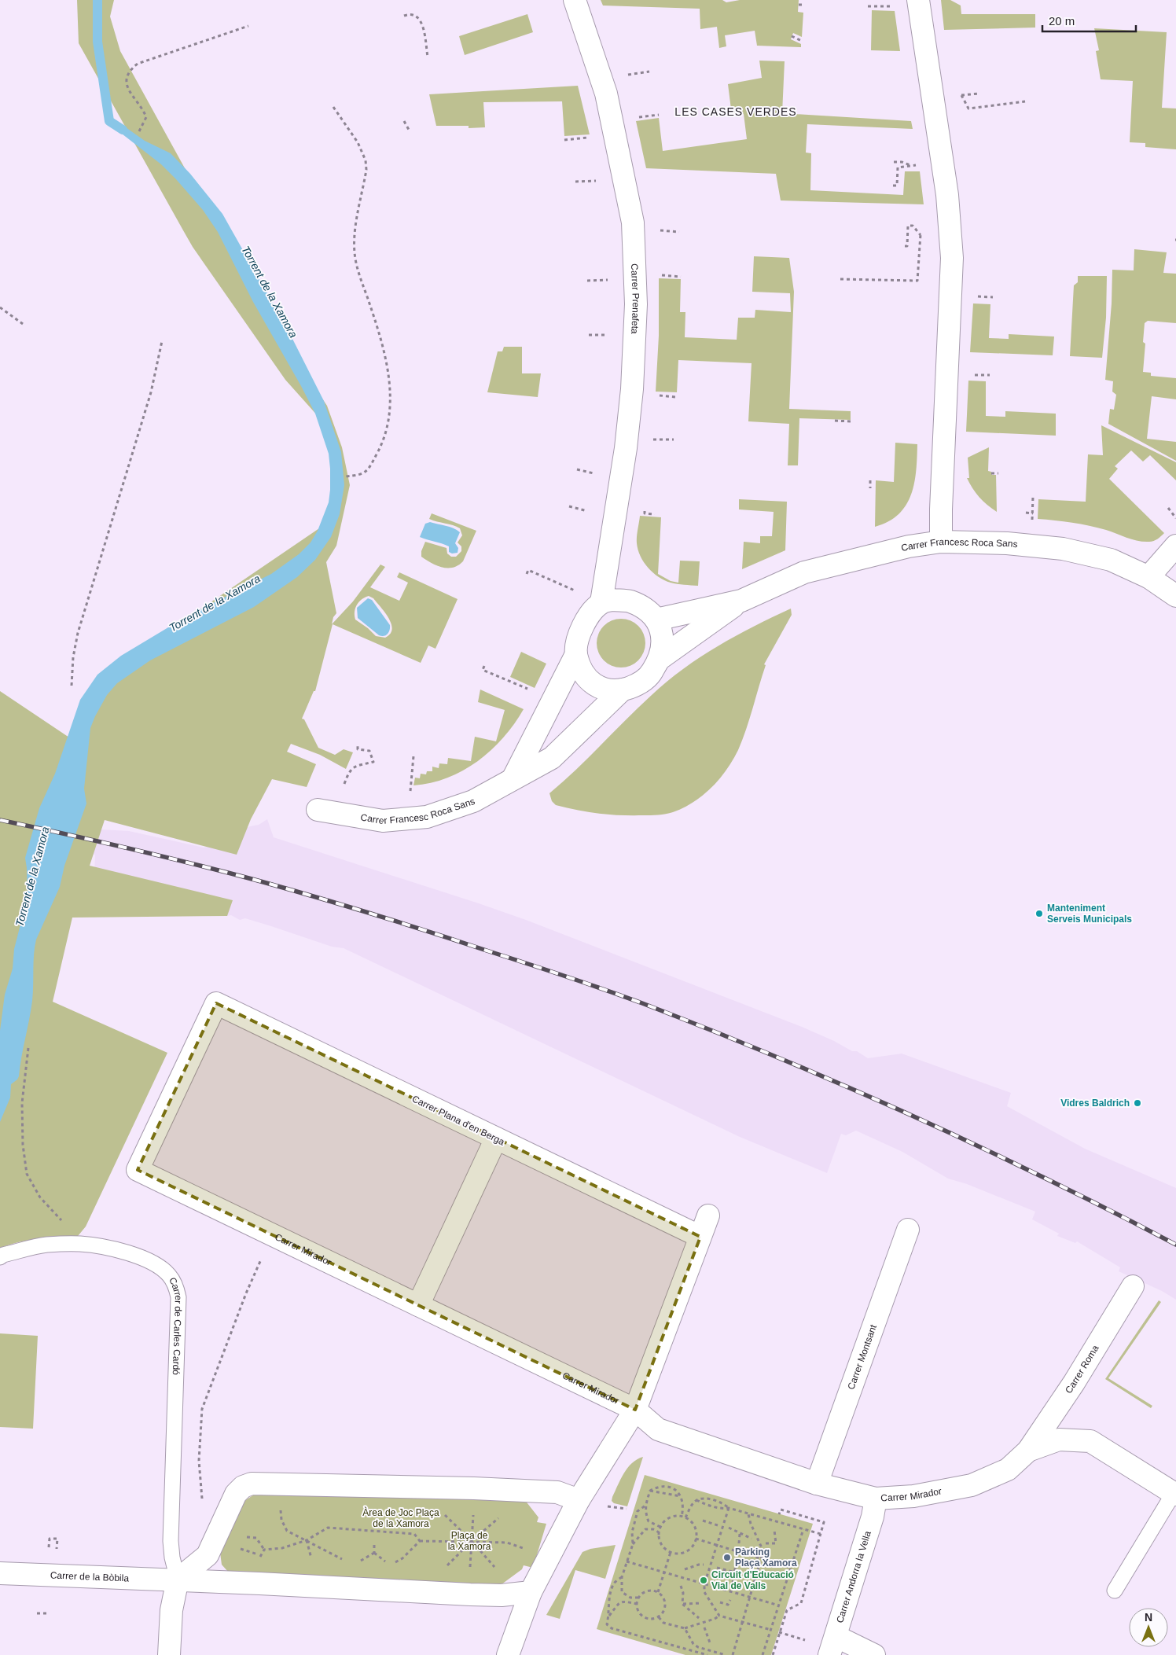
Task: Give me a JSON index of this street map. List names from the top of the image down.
{
  "streets": {
    "street": [
      "Carrer Prenafeta",
      "Carrer Francesc Roca Sans",
      "Carrer Plana d'en Berga",
      "Carrer Mirador",
      "Carrer Montsant",
      "Carrer Roma",
      "Carrer de la Bòbila",
      "Carrer Andorra la Vella"
    ],
    "lane": ["Carrer de Carles Cardó"]
  },
  "crossings": [
    ["Carrer Prenafeta", "Carrer Francesc Roca Sans"],
    ["Carrer Plana d'en Berga", "Carrer Mirador"],
    ["Carrer Mirador", "Carrer Montsant"],
    ["Carrer Mirador", "Carrer Roma"],
    ["Carrer Mirador", "Carrer Andorra la Vella"],
    ["Carrer de Carles Cardó", "Carrer de la Bòbila"]
  ],
  "districts": ["LES CASES VERDES"],
  "water": ["Torrent de la Xamora"],
  "parks": ["Àrea de Joc Plaça de la Xamora", "Plaça de la Xamora"],
  "places": [
    "Manteniment Serveis Municipals",
    "Vidres Baldrich",
    "Pàrking Plaça Xamora",
    "Circuit d'Educació Vial de Valls"
  ],
  "scale_bar": "20 m",
  "north": "top"
}
